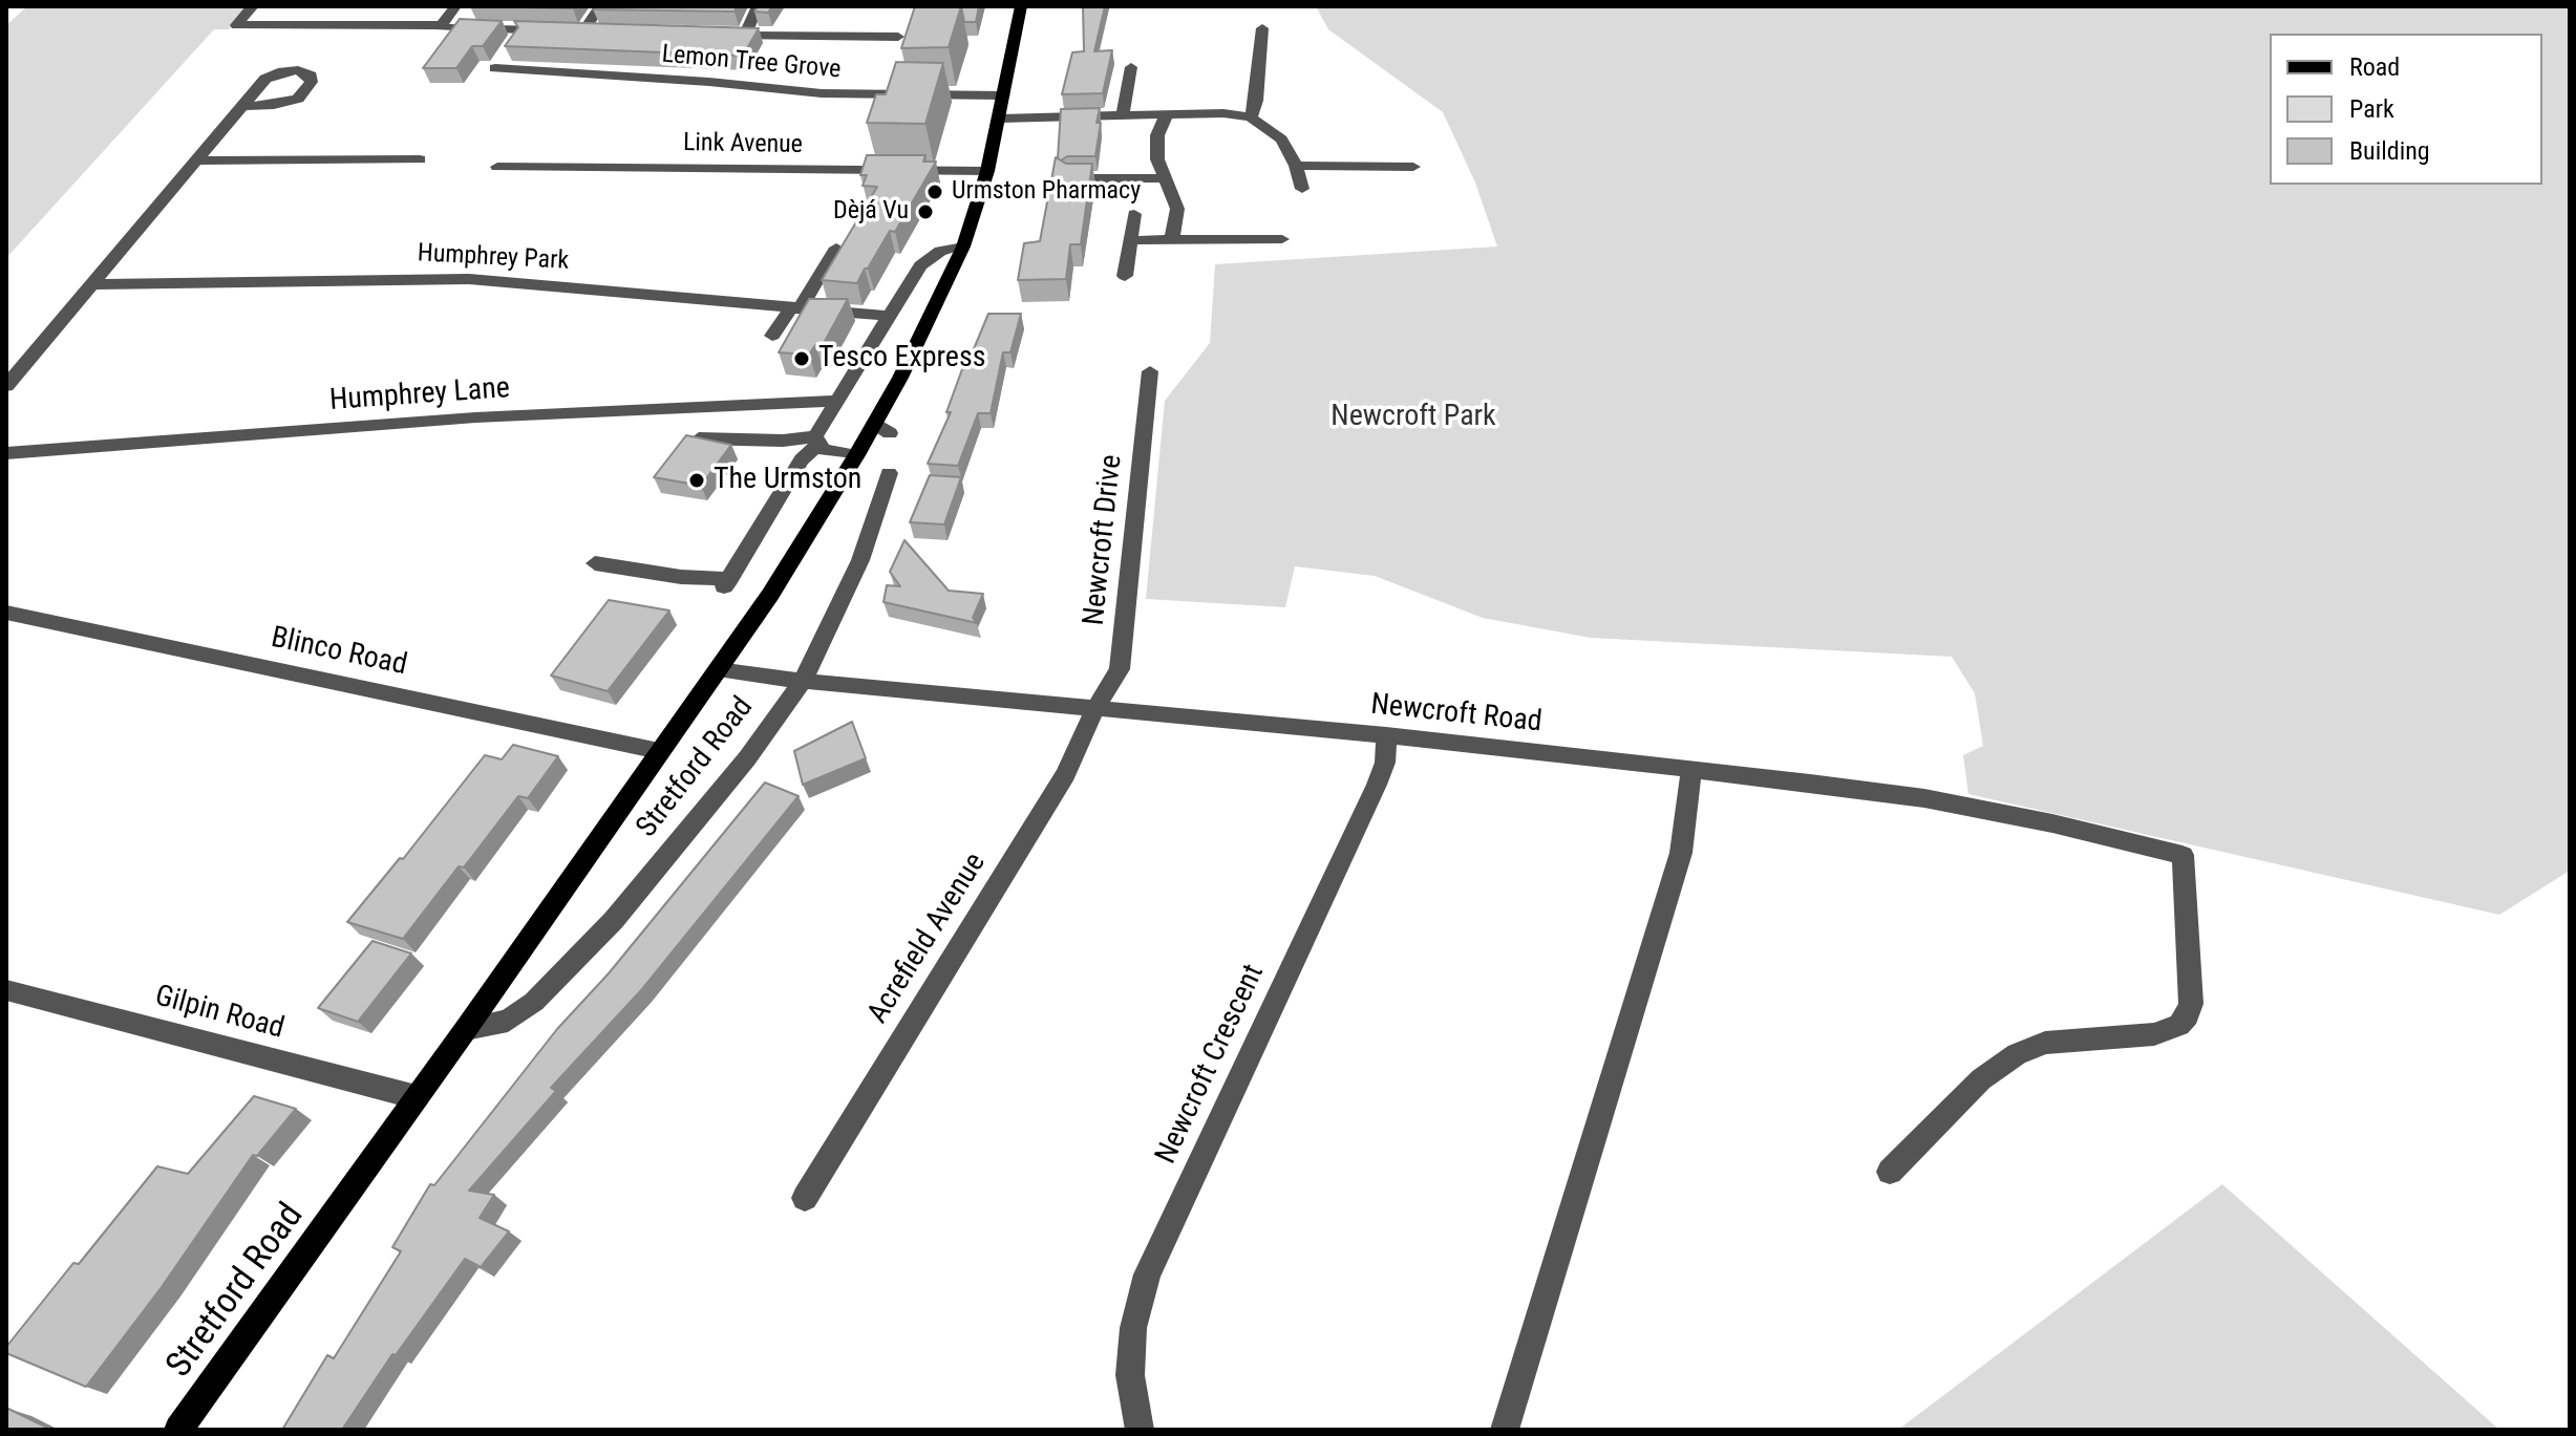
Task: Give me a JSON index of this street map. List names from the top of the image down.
{
  "streets": {
    "main road": ["Stretford Road"],
    "street": [
      "Lemon Tree Grove",
      "Link Avenue",
      "Humphrey Park",
      "Humphrey Lane",
      "Newcroft Drive",
      "Blinco Road",
      "Newcroft Road",
      "Acrefield Avenue",
      "Gilpin Road",
      "Newcroft Crescent"
    ]
  },
  "crossings": [
    ["Lemon Tree Grove", "Stretford Road"],
    ["Link Avenue", "Stretford Road"],
    ["Newcroft Drive", "Newcroft Road"],
    ["Newcroft Drive", "Acrefield Avenue"],
    ["Blinco Road", "Stretford Road"],
    ["Newcroft Road", "Stretford Road"],
    ["Newcroft Road", "Acrefield Avenue"],
    ["Newcroft Road", "Newcroft Crescent"],
    ["Stretford Road", "Gilpin Road"]
  ],
  "parks": ["Newcroft Park"],
  "places": [
    "Urmston Pharmacy",
    "Dèjá Vu",
    "Tesco Express",
    "The Urmston"
  ],
  "legend": ["Road", "Park", "Building"]
}
